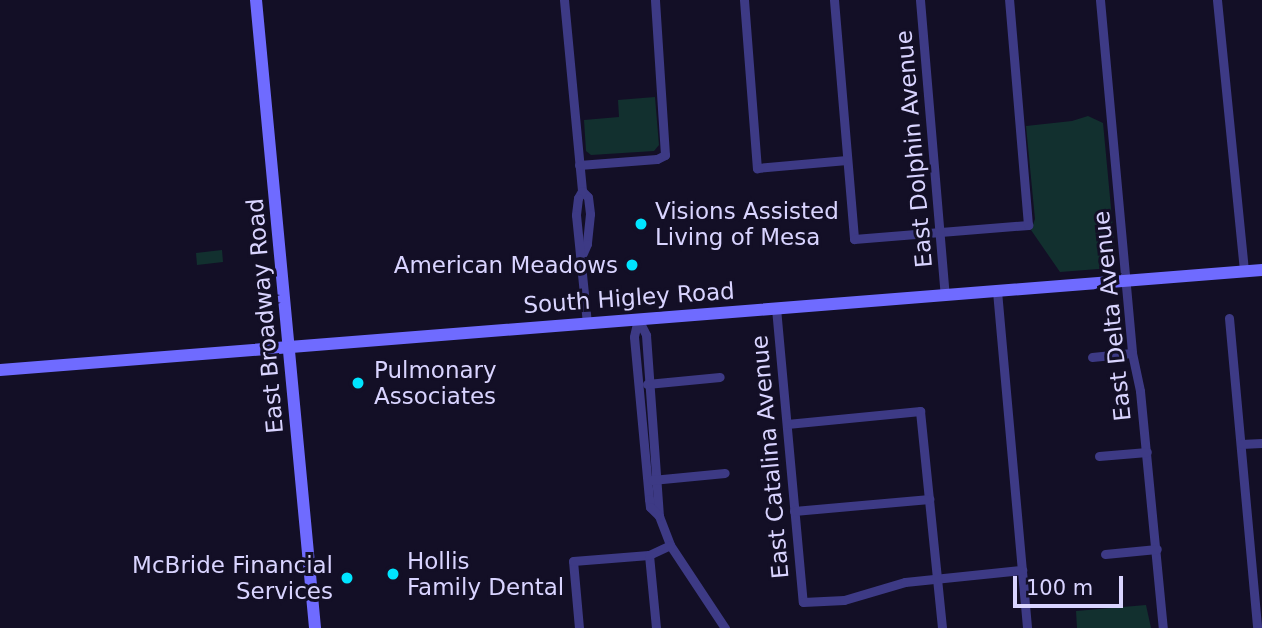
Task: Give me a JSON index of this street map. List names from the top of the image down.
{
  "streets": {
    "main road": ["South Higley Road", "East Broadway Road"],
    "street": ["East Dolphin Avenue", "East Delta Avenue", "East Catalina Avenue"]
  },
  "crossings": [
    ["East Dolphin Avenue", "South Higley Road"],
    ["South Higley Road", "East Broadway Road"],
    ["South Higley Road", "East Delta Avenue"],
    ["South Higley Road", "East Catalina Avenue"]
  ],
  "places": [
    "Visions Assisted Living of Mesa",
    "American Meadows",
    "Pulmonary Associates",
    "Hollis Family Dental",
    "McBride Financial Services"
  ],
  "scale_bar": "100 m"
}
